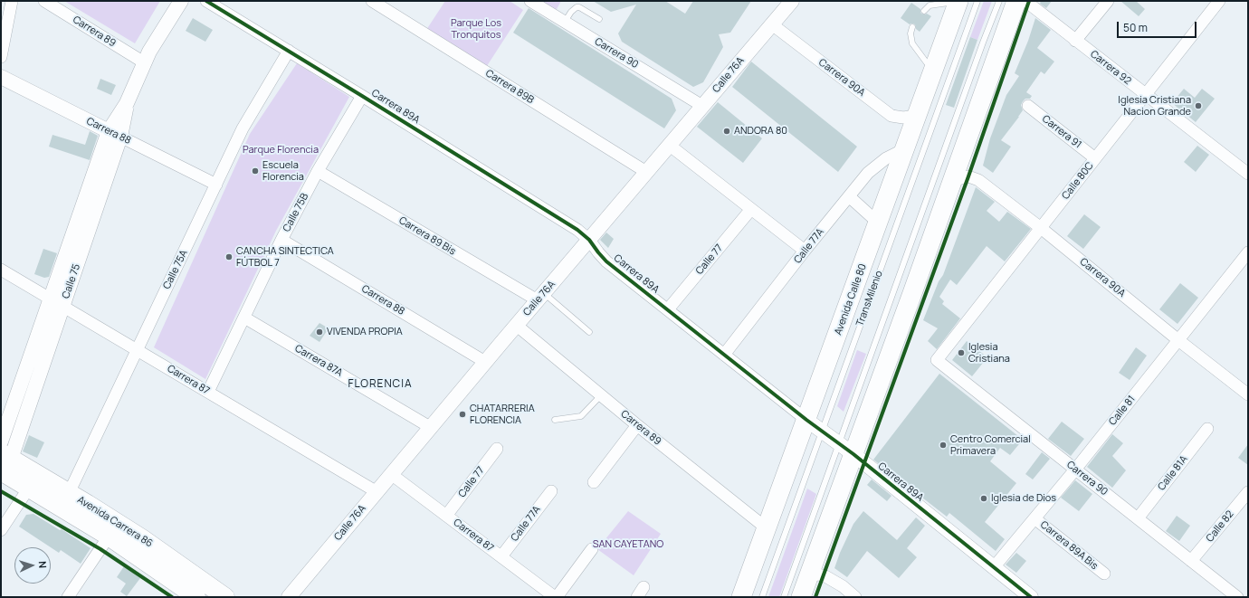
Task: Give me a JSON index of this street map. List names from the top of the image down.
{
  "streets": {
    "highway": ["Avenida Calle 80"],
    "main road": ["Avenida Carrera 86"],
    "street": [
      "Carrera 89",
      "Carrera 90",
      "Carrera 92",
      "Calle 76A",
      "Carrera 90A",
      "Carrera 89B",
      "Carrera 89A",
      "Carrera 88",
      "Carrera 91",
      "Calle 80C",
      "Calle 75B",
      "Carrera 89 Bis",
      "Calle 77A",
      "Calle 77",
      "Calle 75A",
      "Calle 75",
      "Carrera 87A",
      "Carrera 87",
      "Calle 81",
      "Calle 81A",
      "Calle 82",
      "Carrera 89A Bis"
    ],
    "lane": ["TransMilenio"]
  },
  "crossings": [
    ["Carrera 89", "Calle 76A"],
    ["Carrera 89", "Calle 75"],
    ["Carrera 89", "Avenida Calle 80"],
    ["Carrera 90", "Calle 76A"],
    ["Carrera 90", "Calle 80C"],
    ["Carrera 90", "Calle 81"],
    ["Carrera 90", "Calle 81A"],
    ["Carrera 90", "Calle 82"],
    ["Carrera 92", "Calle 80C"],
    ["Calle 76A", "Carrera 90A"],
    ["Calle 76A", "Carrera 89B"],
    ["Calle 76A", "Carrera 89A"],
    ["Calle 76A", "Carrera 88"],
    ["Calle 76A", "Carrera 89 Bis"],
    ["Calle 76A", "Carrera 87A"],
    ["Calle 76A", "Carrera 87"],
    ["Carrera 90A", "Calle 80C"],
    ["Carrera 90A", "Avenida Calle 80"],
    ["Carrera 90A", "Calle 81"],
    ["Carrera 89A", "Calle 75B"],
    ["Carrera 89A", "Calle 77A"],
    ["Carrera 89A", "Calle 77"],
    ["Carrera 89A", "Calle 75A"],
    ["Carrera 89A", "TransMilenio"],
    ["Carrera 89A", "Avenida Calle 80"],
    ["Carrera 89A", "Calle 81"],
    ["Carrera 88", "Calle 75B"],
    ["Carrera 88", "Calle 75A"],
    ["Carrera 88", "Calle 75"],
    ["Carrera 91", "Calle 80C"],
    ["Calle 75B", "Carrera 89 Bis"],
    ["Calle 75B", "Carrera 87A"],
    ["Calle 75B", "Carrera 87"],
    ["Calle 77A", "Avenida Calle 80"],
    ["Calle 77A", "Carrera 87"],
    ["Calle 77", "Carrera 87"],
    ["Calle 75A", "Carrera 87"],
    ["Calle 75A", "Avenida Carrera 86"],
    ["Calle 75", "Carrera 87"],
    ["Calle 75", "Avenida Carrera 86"],
    ["Calle 81", "Carrera 89A Bis"]
  ],
  "districts": ["FLORENCIA"],
  "parks": ["Parque Los Tronquitos", "Parque Florencia", "SAN CAYETANO"],
  "places": [
    "Iglesia Cristiana Nacion Grande",
    "ANDORA 80",
    "Escuela Florencia",
    "CANCHA SINTECTICA FÚTBOL 7",
    "VIVENDA PROPIA",
    "Iglesia Cristiana",
    "CHATARRERIA FLORENCIA",
    "Centro Comercial Primavera",
    "Iglesia de Dios"
  ],
  "scale_bar": "50 m",
  "north": "right"
}
